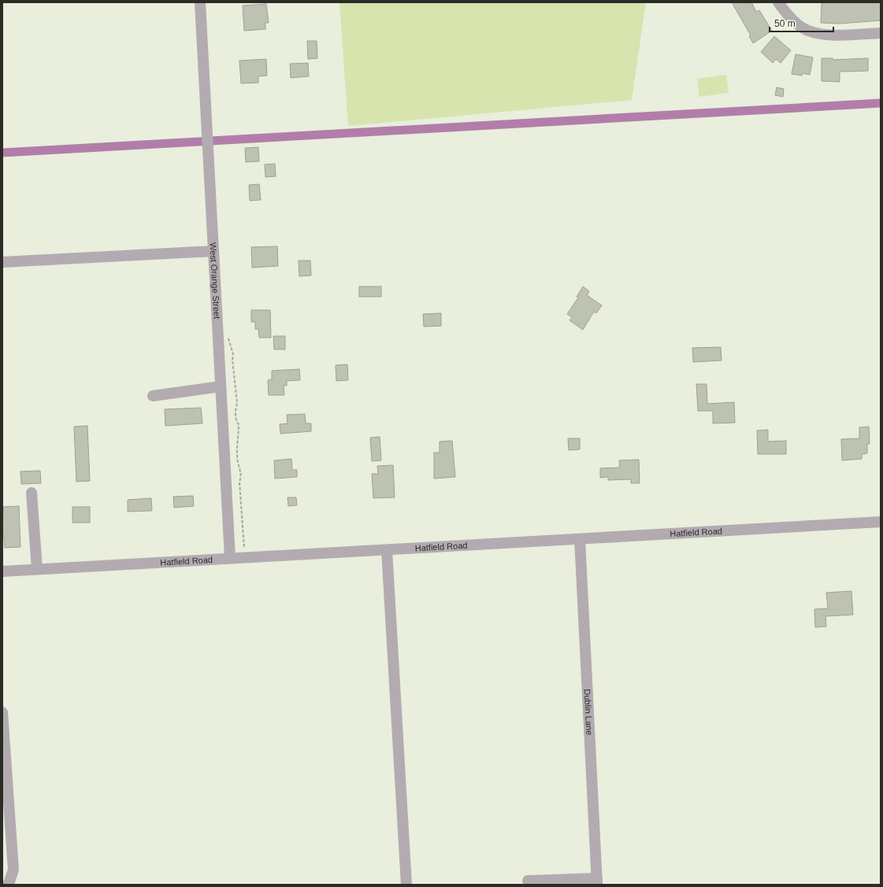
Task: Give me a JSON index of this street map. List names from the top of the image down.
{
  "streets": {
    "street": ["West Orange Street", "Hatfield Road", "Dublin Lane"]
  },
  "crossings": [
    ["West Orange Street", "Hatfield Road"],
    ["Hatfield Road", "Dublin Lane"]
  ],
  "scale_bar": "50 m"
}
